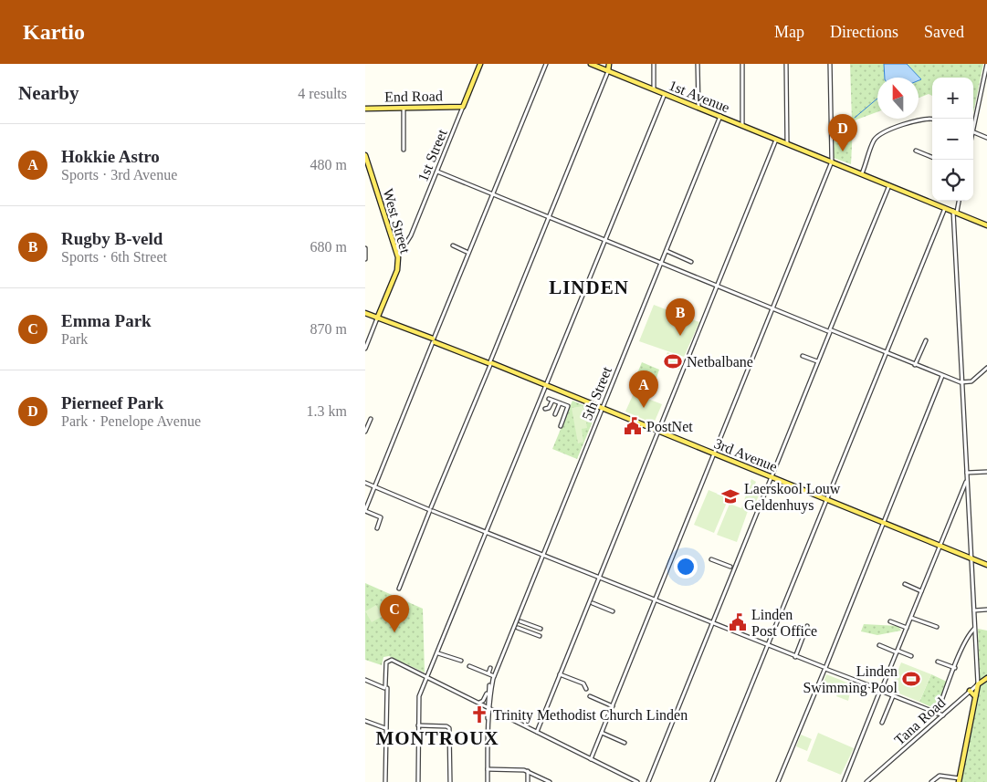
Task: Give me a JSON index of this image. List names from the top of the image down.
{
  "streets": {
    "main road": [
      "End Road",
      "1st Avenue",
      "1st Street",
      "West Street",
      "3rd Avenue",
      "Tana Road"
    ],
    "street": ["5th Street"]
  },
  "crossings": [
    ["End Road", "1st Street"],
    ["1st Avenue", "5th Street"],
    ["1st Street", "West Street"],
    ["West Street", "3rd Avenue"],
    ["5th Street", "3rd Avenue"]
  ],
  "districts": ["LINDEN", "MONTROUX"],
  "places": {
    "sports": ["Netbalbane", "Linden Swimming Pool"],
    "public building": ["PostNet", "Linden Post Office"],
    "school or university": ["Laerskool Louw Geldenhuys"],
    "church": ["Trinity Methodist Church Linden"]
  },
  "north": "top",
  "page": {
    "header": "Kartio",
    "nav": ["Map", "Directions", "Saved"],
    "heading": ["Nearby", "4 results"],
    "map_buttons": ["+", "−"],
    "pins": [
      "D",
      "B",
      "A",
      "C"
    ],
    "list": [
      {
        "mark": "A",
        "name": "Hokkie Astro",
        "note": "Sports · 3rd Avenue",
        "value": "480 m"
      },
      {
        "mark": "B",
        "name": "Rugby B-veld",
        "note": "Sports · 6th Street",
        "value": "680 m"
      },
      {
        "mark": "C",
        "name": "Emma Park",
        "note": "Park",
        "value": "870 m"
      },
      {
        "mark": "D",
        "name": "Pierneef Park",
        "note": "Park · Penelope Avenue",
        "value": "1.3 km"
      }
    ]
  }
}
